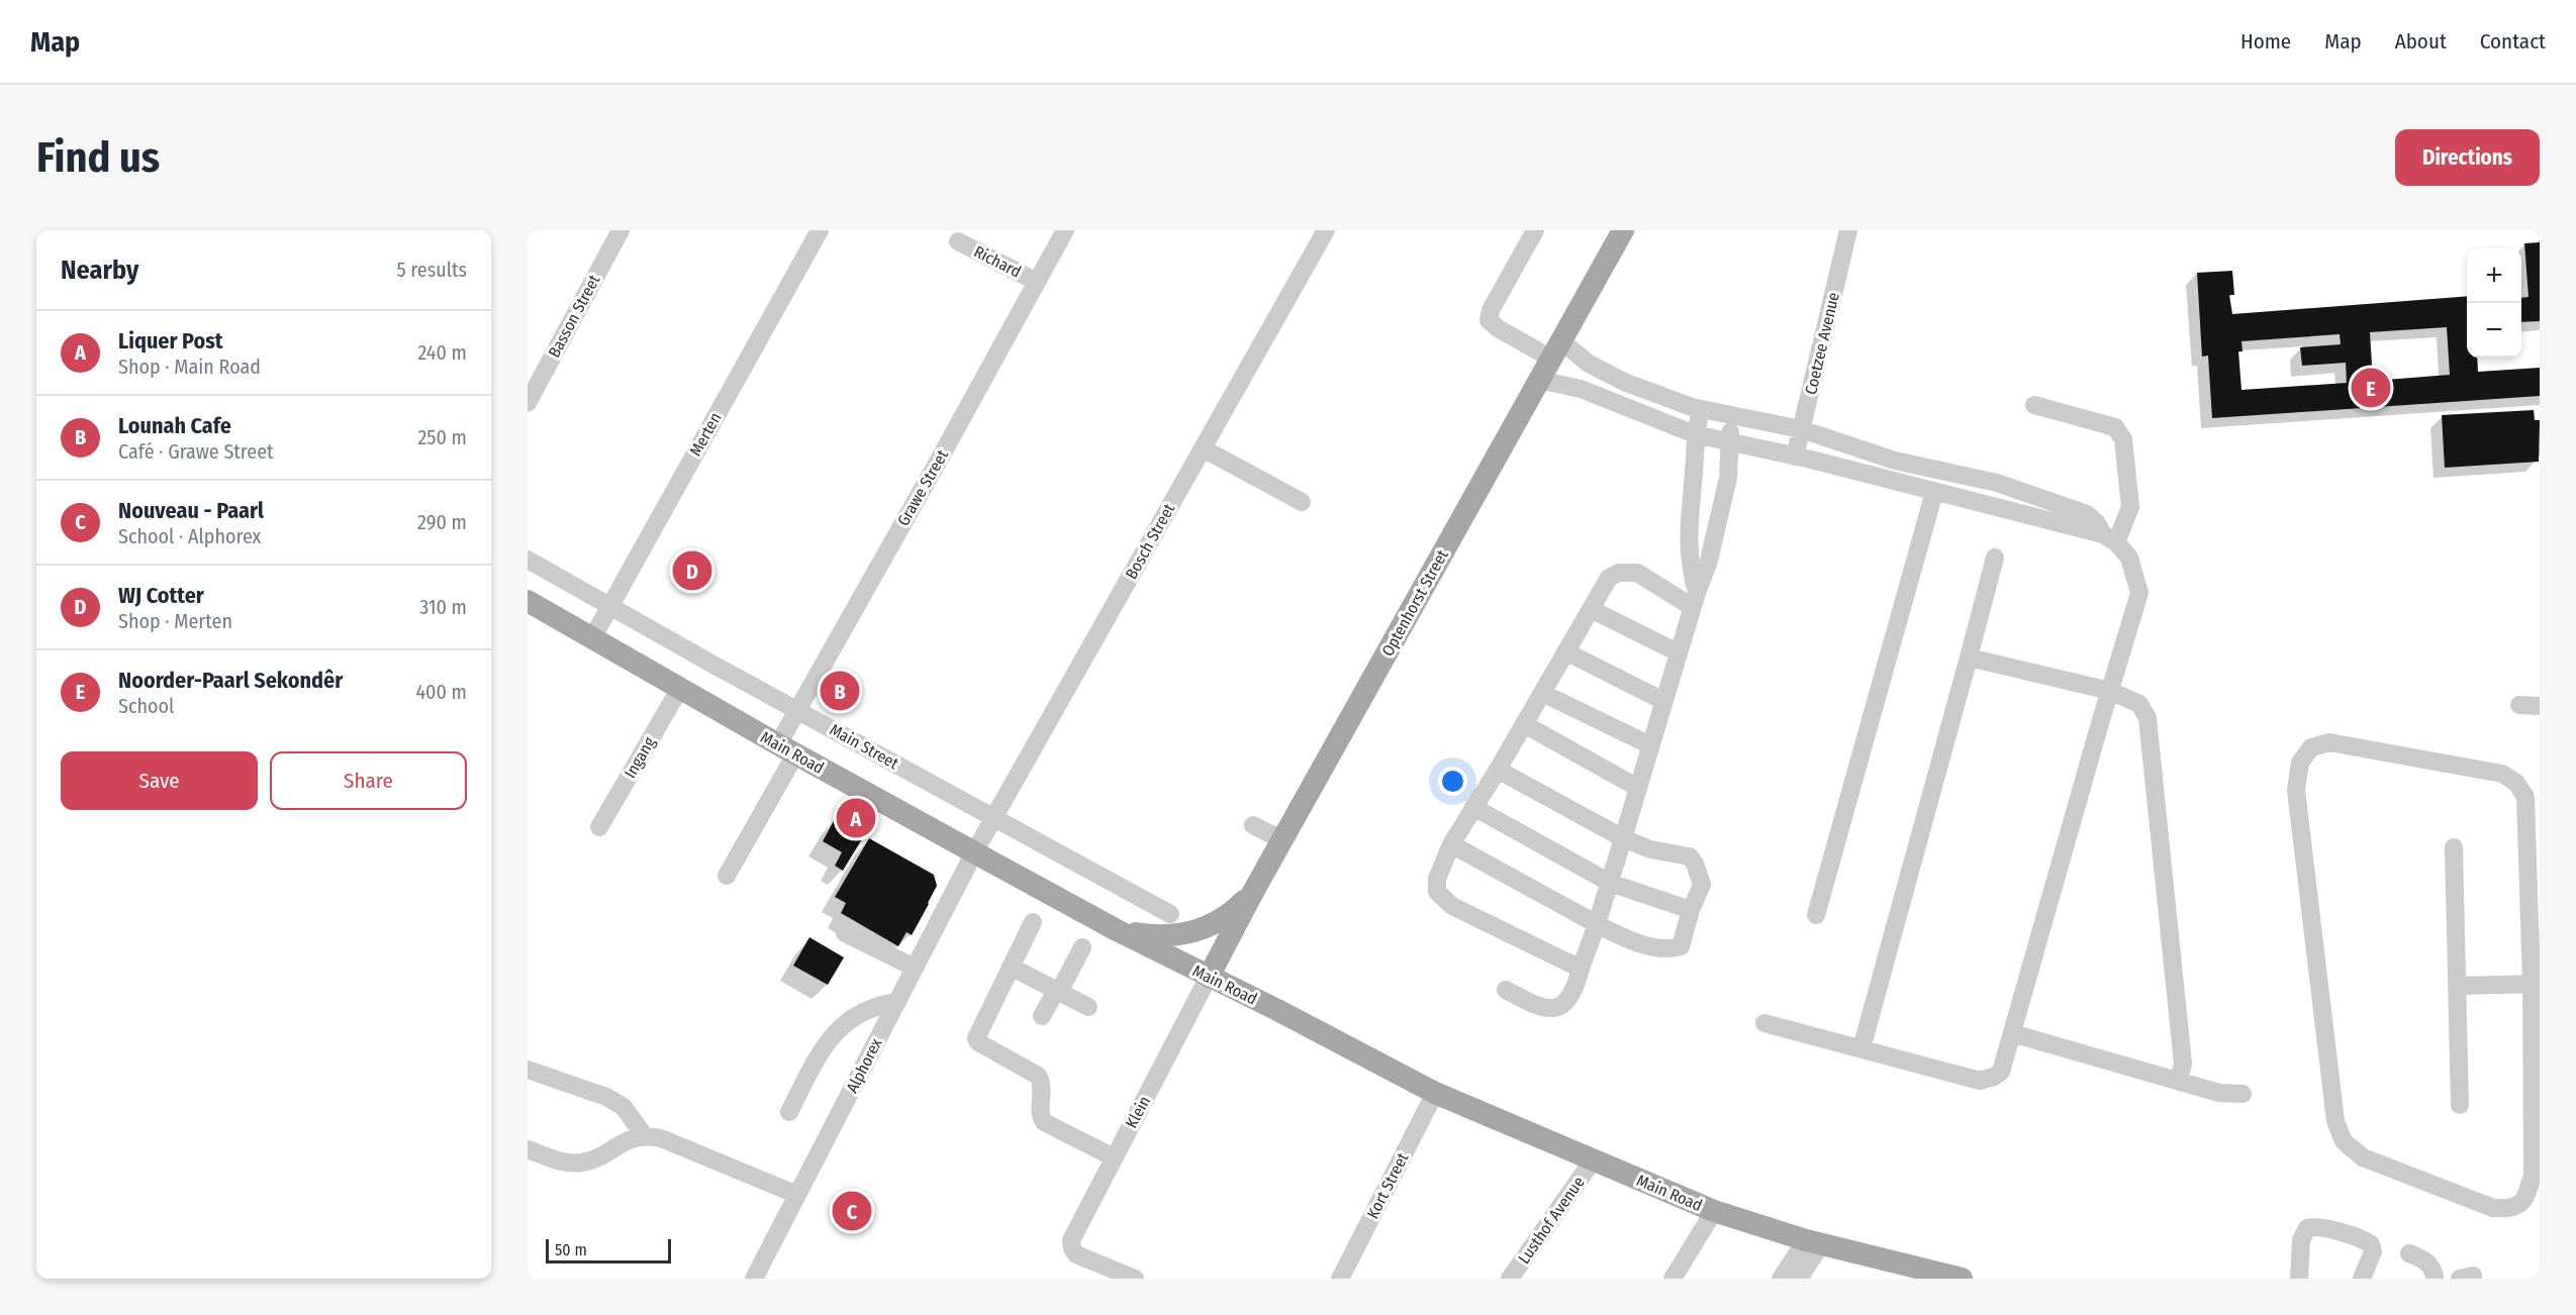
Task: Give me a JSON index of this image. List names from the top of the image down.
{
  "streets": {
    "main road": ["Optenhorst Street", "Main Road"],
    "street": [
      "Richard",
      "Basson Street",
      "Coetzee Avenue",
      "Merten",
      "Grawe Street",
      "Bosch Street",
      "Main Street",
      "Ingang",
      "Alphorex",
      "Klein",
      "Kort Street",
      "Lusthof Avenue"
    ]
  },
  "crossings": [
    ["Richard", "Grawe Street"],
    ["Merten", "Main Street"],
    ["Merten", "Main Road"],
    ["Grawe Street", "Main Street"],
    ["Grawe Street", "Main Road"],
    ["Bosch Street", "Main Street"],
    ["Bosch Street", "Main Road"],
    ["Bosch Street", "Alphorex"],
    ["Optenhorst Street", "Main Road"],
    ["Optenhorst Street", "Klein"],
    ["Main Road", "Ingang"],
    ["Main Road", "Alphorex"],
    ["Main Road", "Klein"],
    ["Main Road", "Kort Street"],
    ["Main Road", "Lusthof Avenue"]
  ],
  "scale_bar": "50 m",
  "page": {
    "header": "Map",
    "nav": [
      "Home",
      "Map",
      "About",
      "Contact"
    ],
    "buttons": [
      "Directions",
      ["Save", "Share"]
    ],
    "title": "Find us",
    "heading": ["Nearby", "5 results"],
    "map_buttons": ["+", "−"],
    "list": [
      {
        "mark": "A",
        "name": "Liquer Post",
        "note": "Shop · Main Road",
        "value": "240 m"
      },
      {
        "mark": "B",
        "name": "Lounah Cafe",
        "note": "Café · Grawe Street",
        "value": "250 m"
      },
      {
        "mark": "C",
        "name": "Nouveau - Paarl",
        "note": "School · Alphorex",
        "value": "290 m"
      },
      {
        "mark": "D",
        "name": "WJ Cotter",
        "note": "Shop · Merten",
        "value": "310 m"
      },
      {
        "mark": "E",
        "name": "Noorder-Paarl Sekondêr",
        "note": "School",
        "value": "400 m"
      }
    ],
    "pins": [
      "E",
      "D",
      "B",
      "A",
      "C"
    ],
    "scale": "50 m"
  }
}
